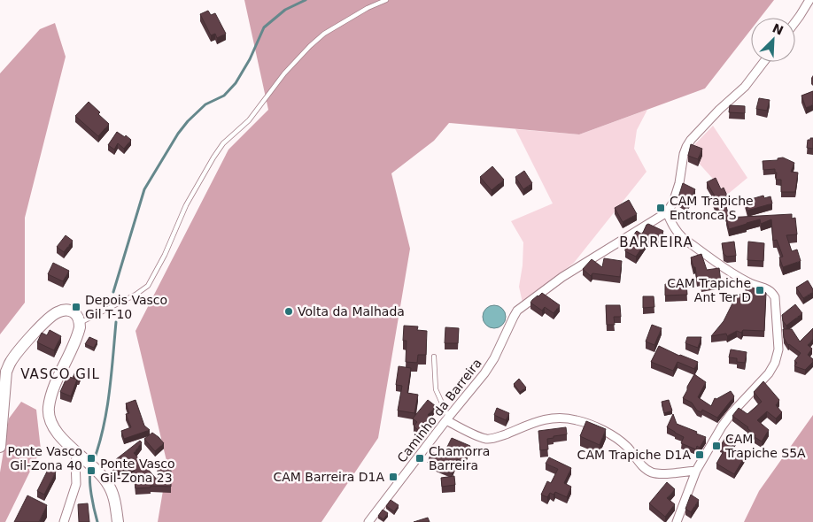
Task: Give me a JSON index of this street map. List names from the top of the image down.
{
  "streets": {
    "street": ["Caminho da Barreira"]
  },
  "districts": ["BARREIRA", "VASCO GIL"],
  "places": {
    "transit": [
      "CAM Trapiche Entronca S",
      "CAM Trapiche Ant Ter D",
      "Depois Vasco Gil T-10",
      "CAM Trapiche S5A",
      "CAM Trapiche D1A",
      "Ponte Vasco Gil-Zona 40",
      "Chamorra Barreira",
      "Ponte Vasco Gil-Zona 23",
      "CAM Barreira D1A"
    ],
    "other": ["Volta da Malhada"]
  },
  "north": "top right"
}
